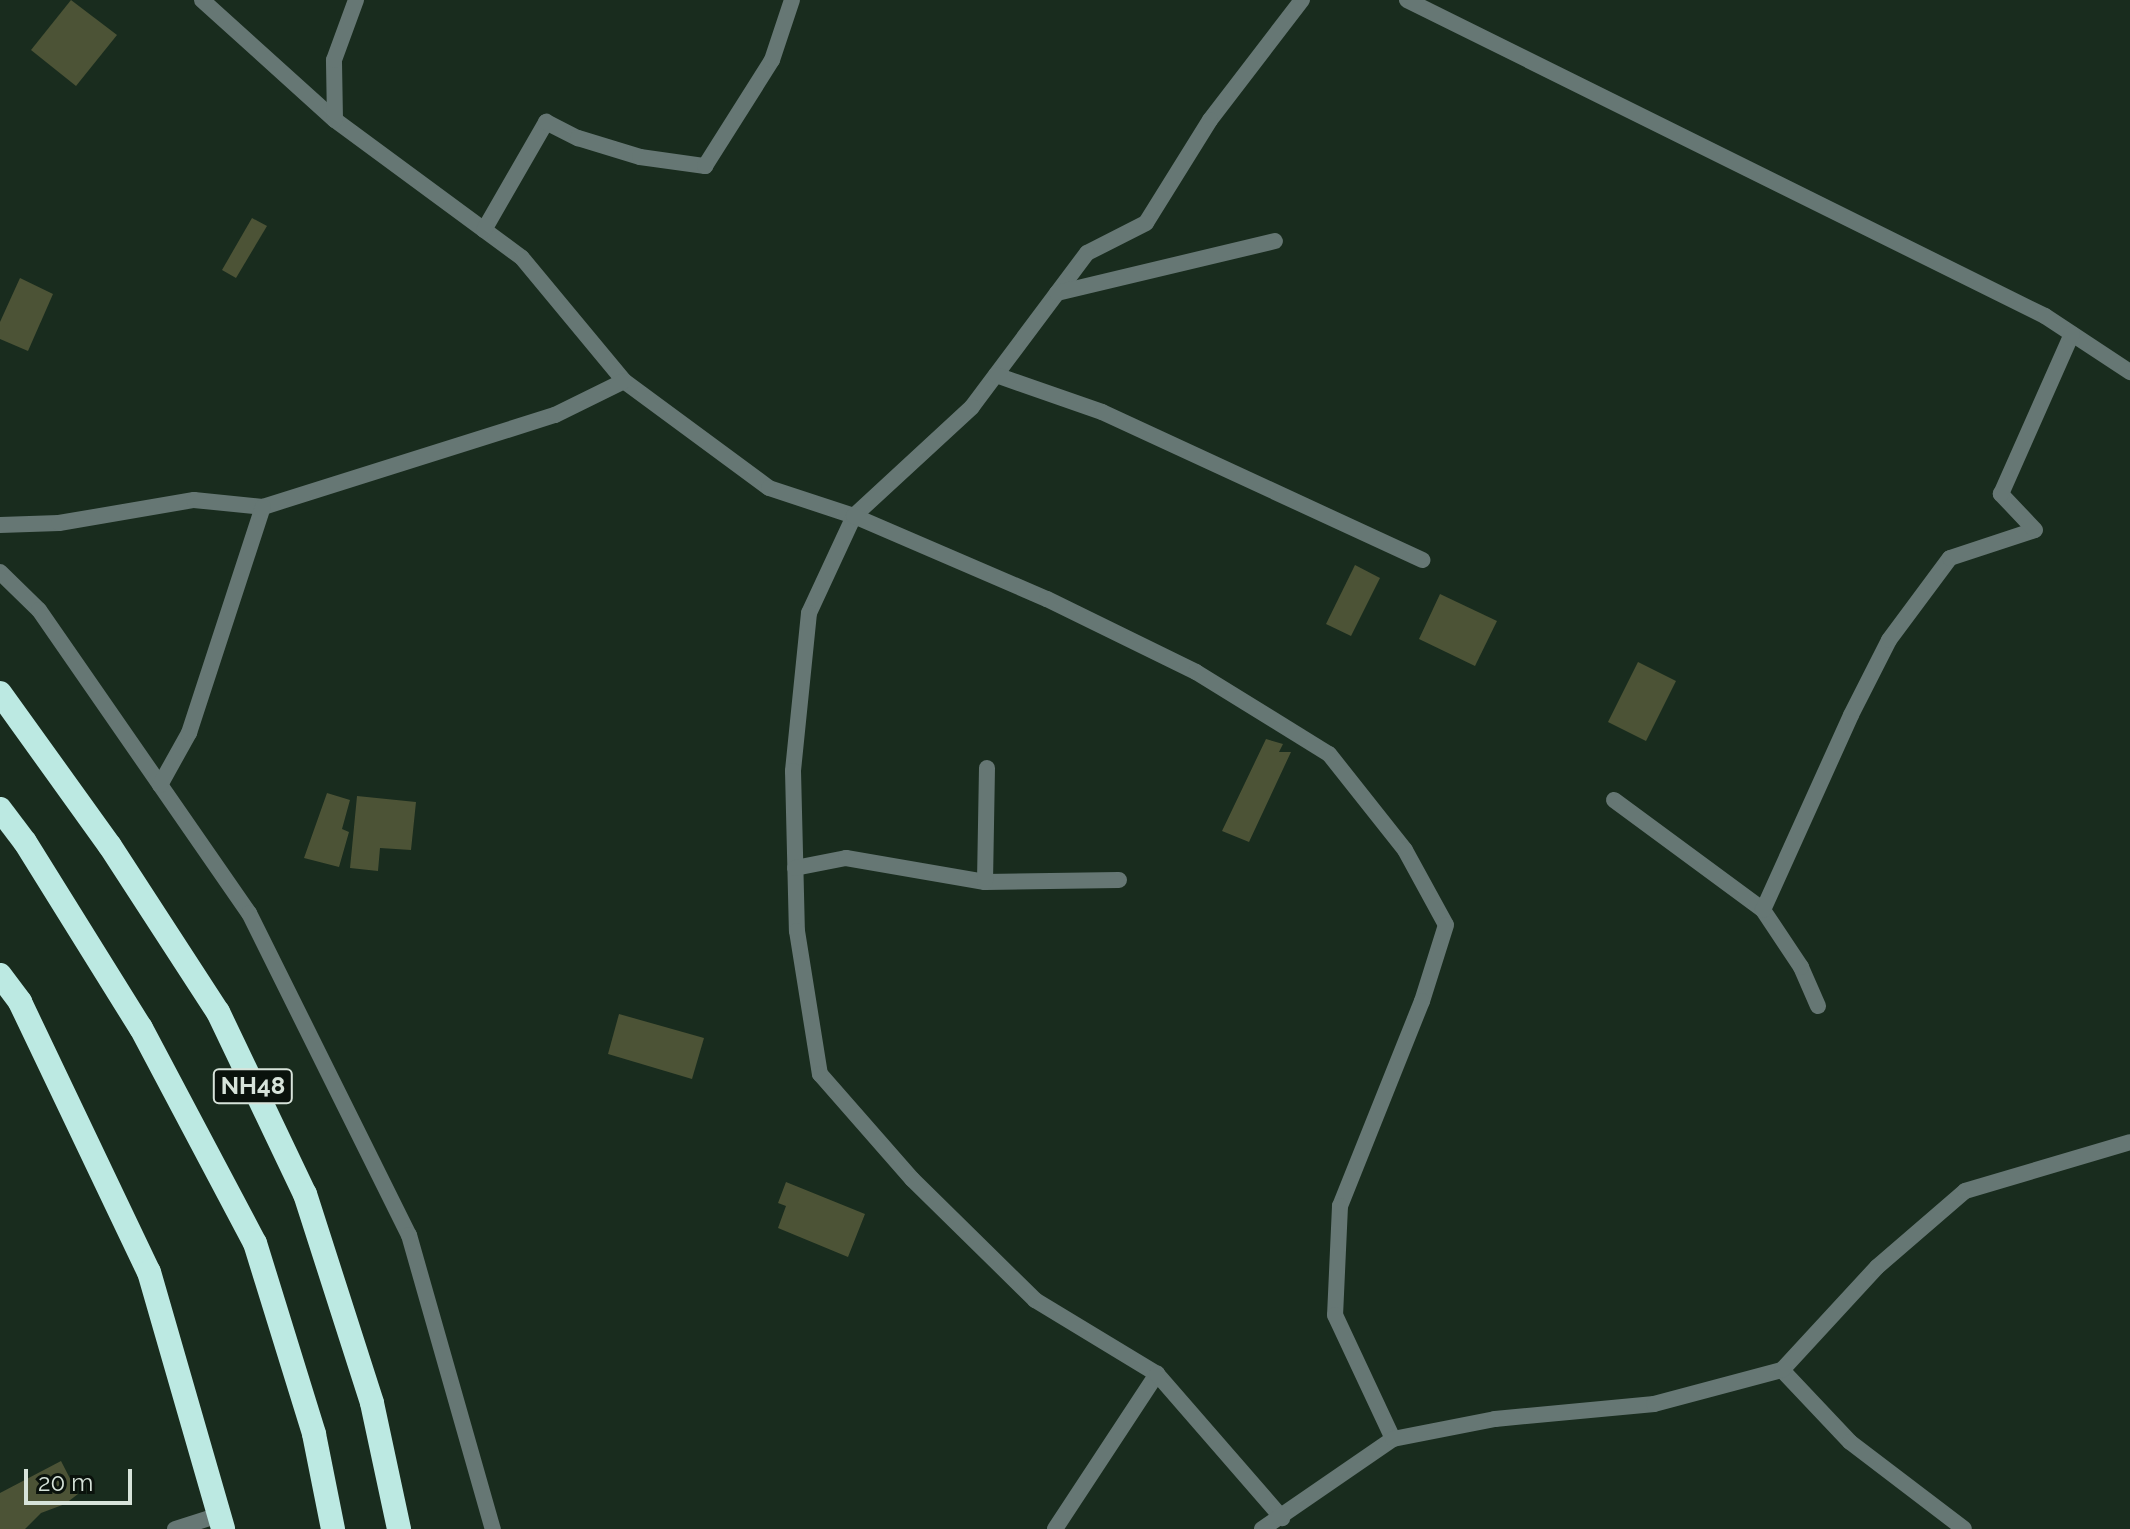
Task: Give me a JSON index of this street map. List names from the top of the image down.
{
  "streets": {
    "highway": ["NH48"]
  },
  "scale_bar": "20 m"
}
